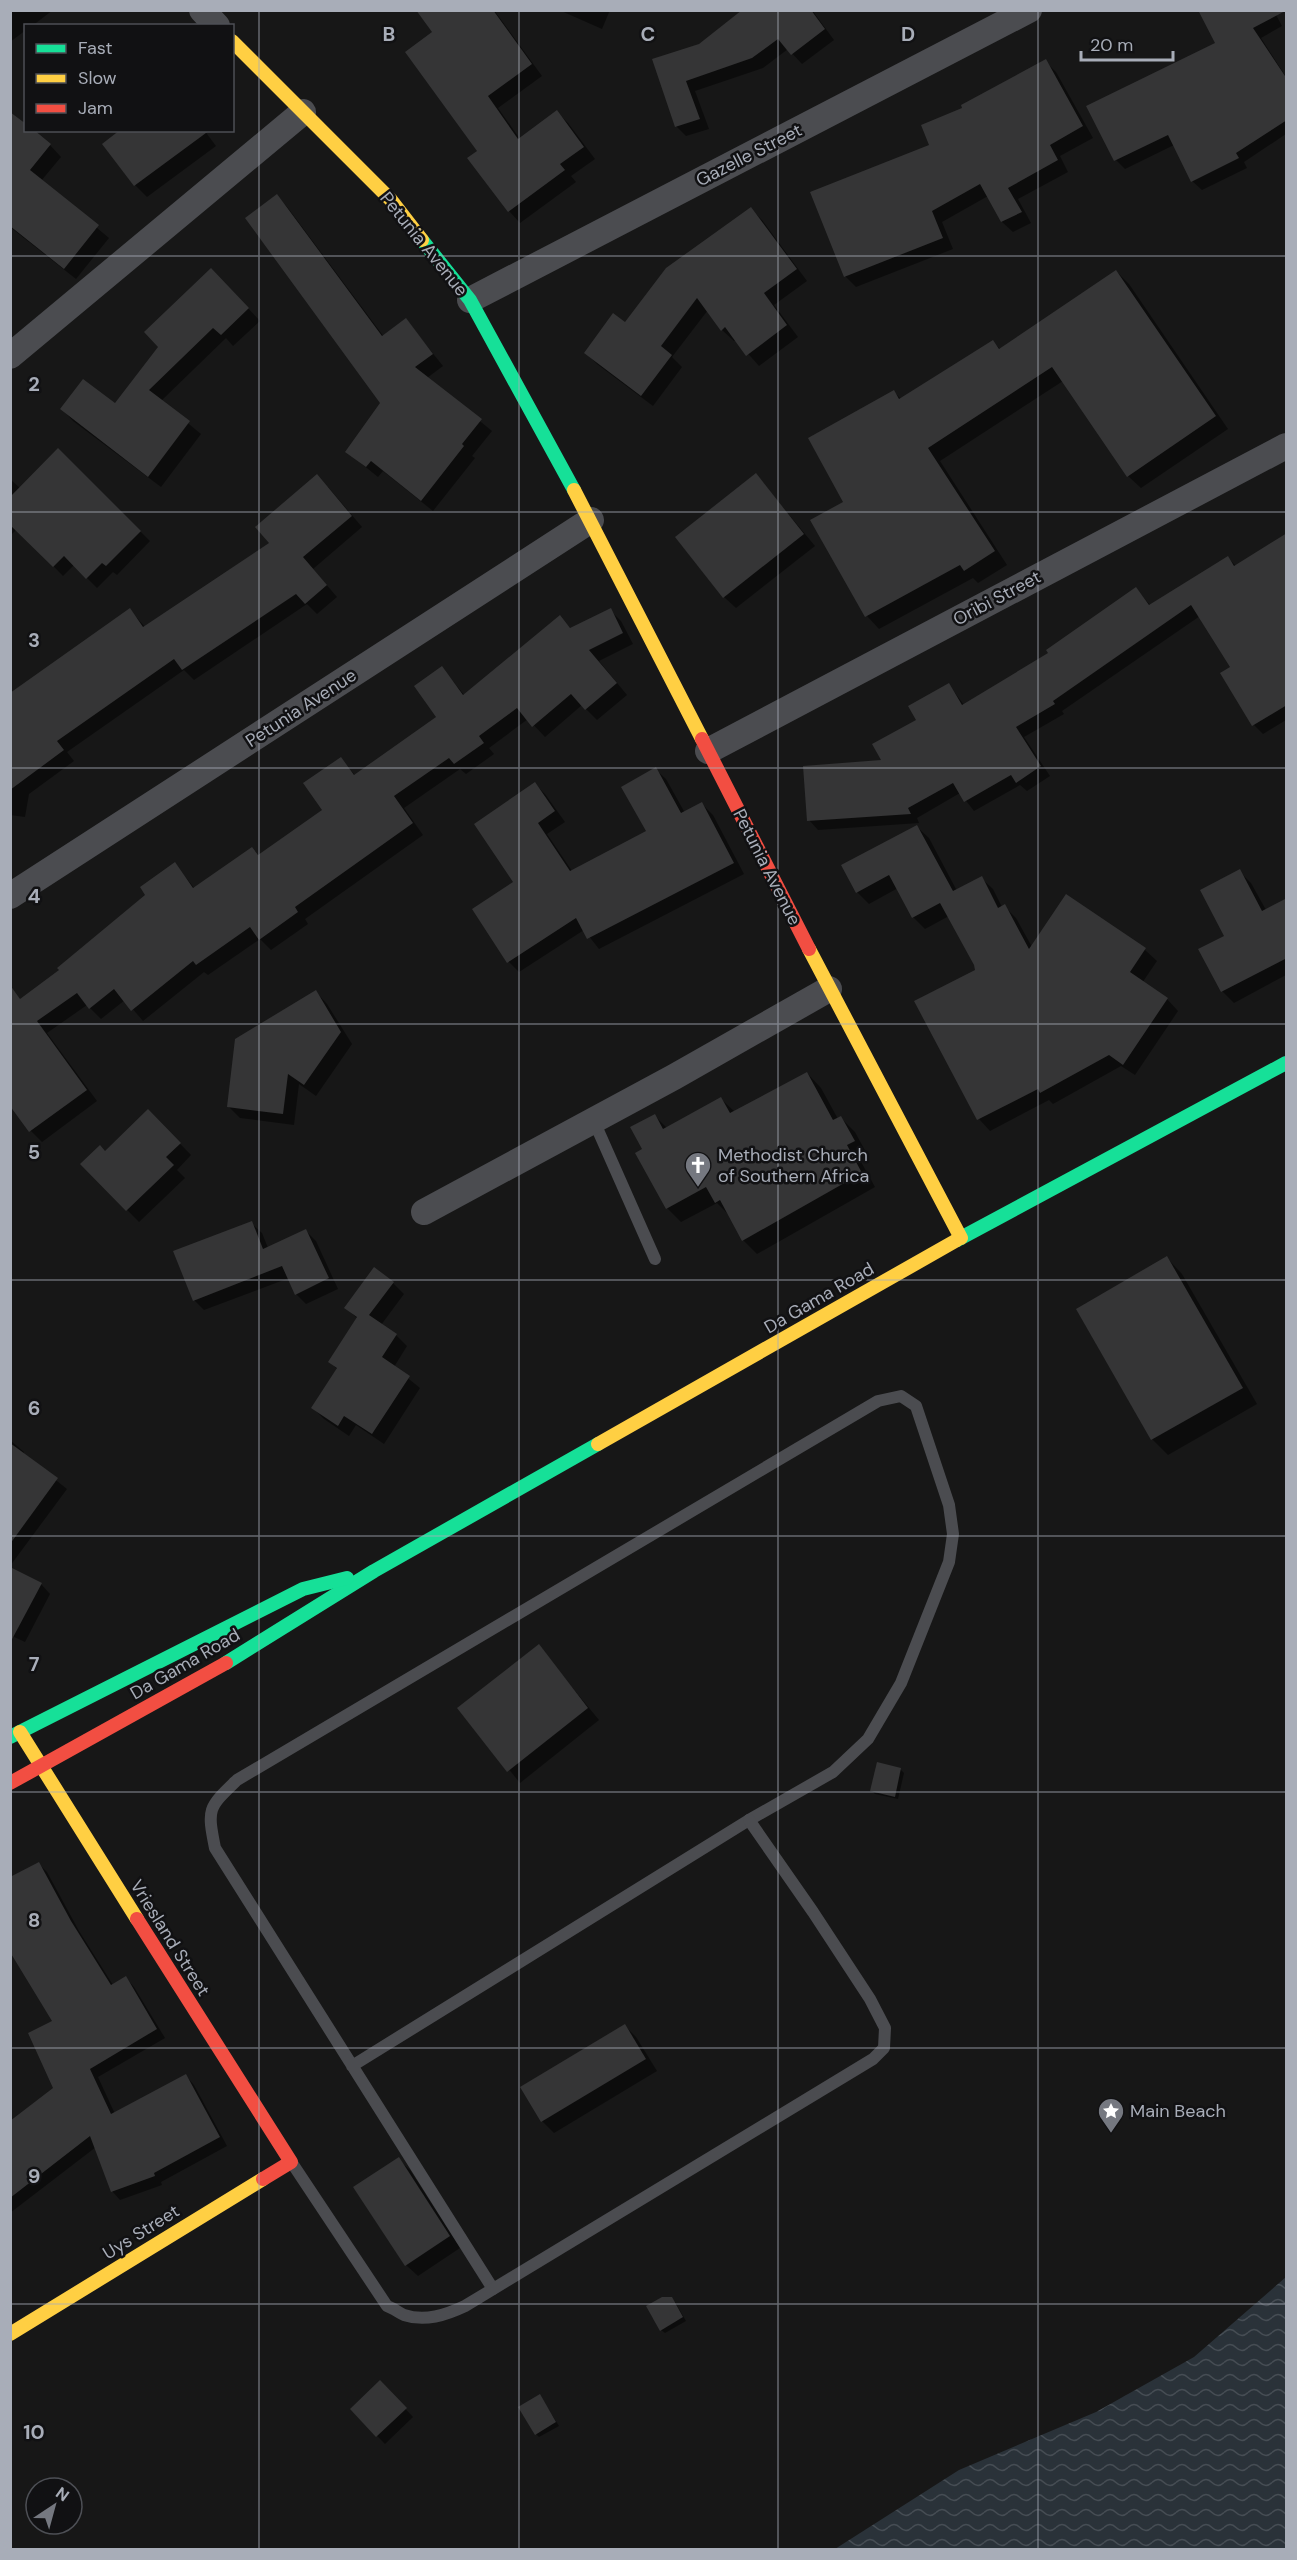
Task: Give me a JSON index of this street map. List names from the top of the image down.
{
  "streets": {
    "street": [
      "Gazelle Street",
      "Petunia Avenue",
      "Oribi Street",
      "Da Gama Road",
      "Vriesland Street",
      "Uys Street"
    ]
  },
  "crossings": [
    ["Gazelle Street", "Petunia Avenue"],
    ["Petunia Avenue", "Oribi Street"],
    ["Petunia Avenue", "Da Gama Road"],
    ["Da Gama Road", "Vriesland Street"],
    ["Vriesland Street", "Uys Street"]
  ],
  "places": {
    "church": ["Methodist Church of Southern Africa"],
    "place": ["Main Beach"]
  },
  "legend": ["Fast", "Slow", "Jam"],
  "scale_bar": "20 m",
  "north": "top right",
  "grid": {
    "columns": ["B", "C", "D"],
    "rows": [
      "2",
      "3",
      "4",
      "5",
      "6",
      "7",
      "8",
      "9",
      "10"
    ]
  }
}
